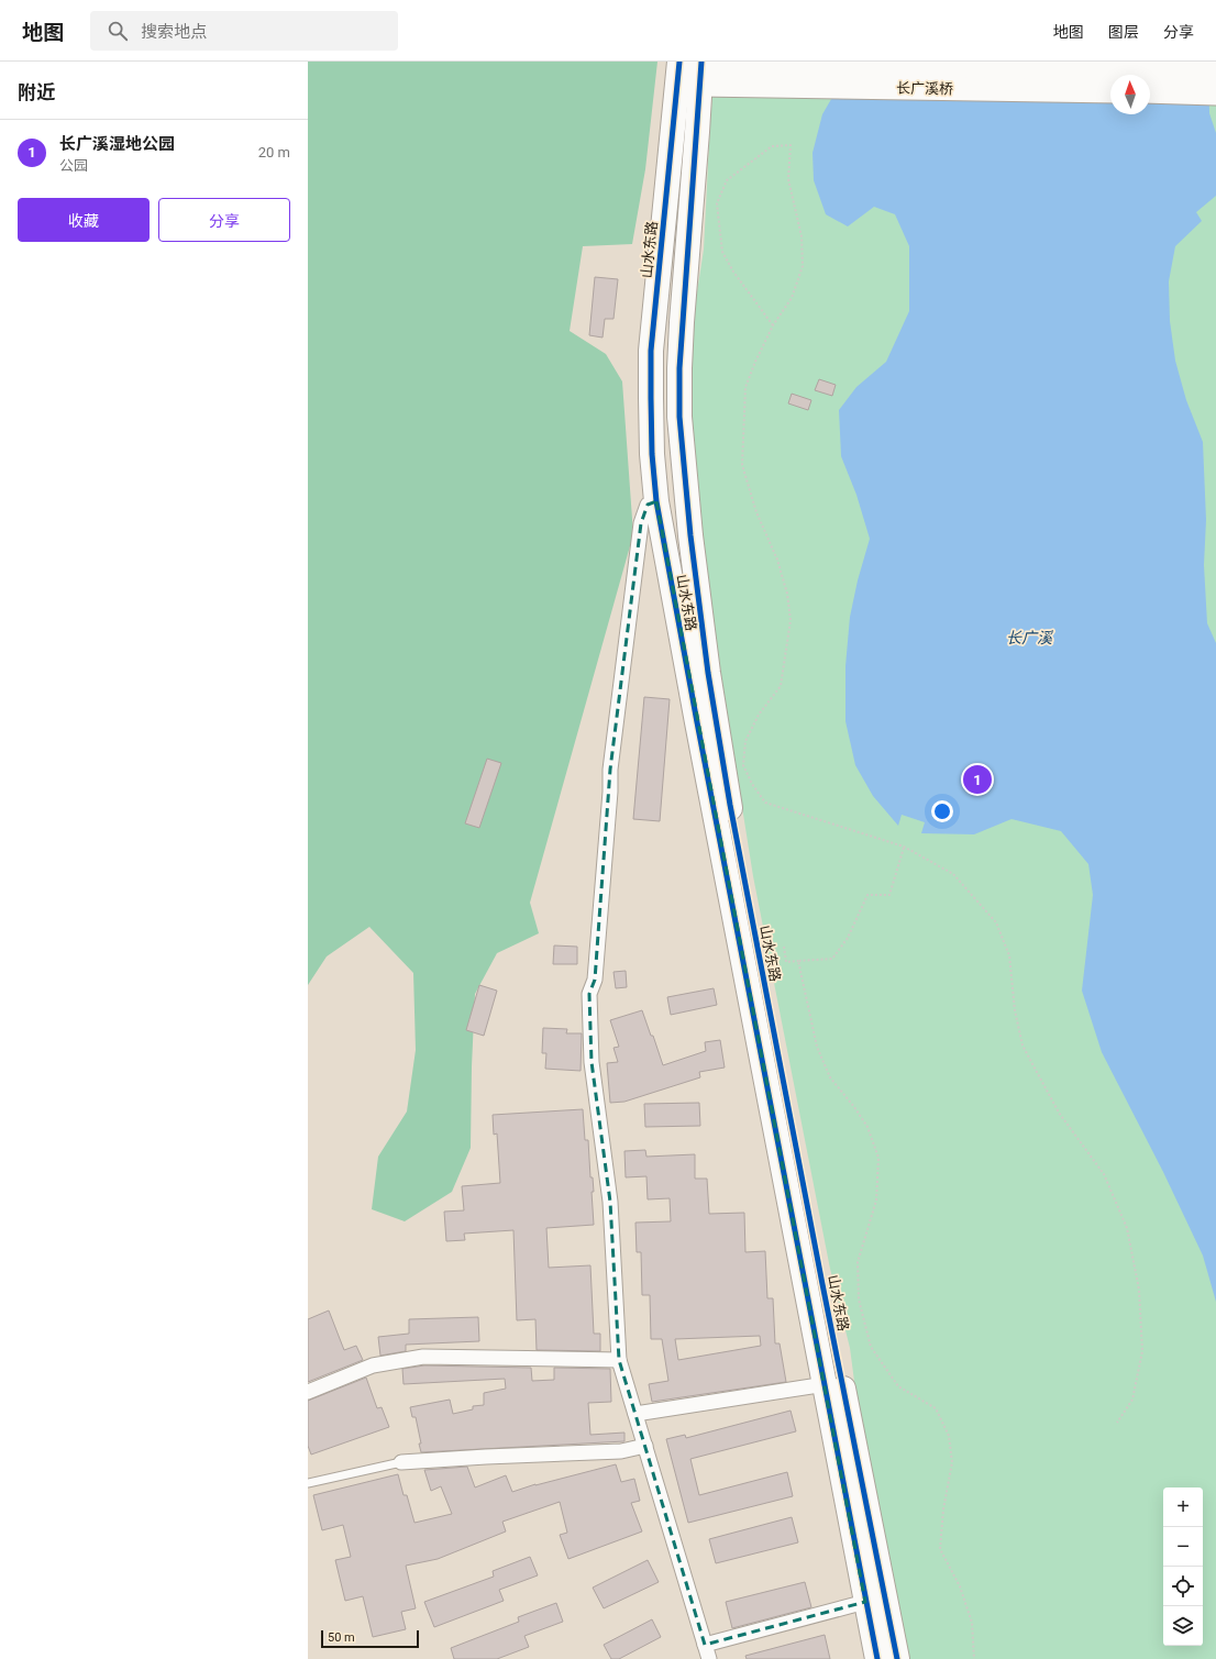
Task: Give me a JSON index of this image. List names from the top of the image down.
{
  "streets": {
    "highway": ["山水东路"],
    "main road": ["长广溪桥"]
  },
  "water": ["长广溪"],
  "scale_bar": "50 m",
  "north": "top",
  "page": {
    "header": "地图",
    "search": "搜索地点",
    "nav": ["地图", "图层", "分享"],
    "heading": "附近",
    "list": [
      {
        "mark": "1",
        "name": "长广溪湿地公园",
        "note": "公园",
        "value": "20 m"
      }
    ],
    "buttons": ["收藏", "分享"],
    "pins": "1",
    "map_buttons": ["+", "−"],
    "scale": "50 m"
  }
}
